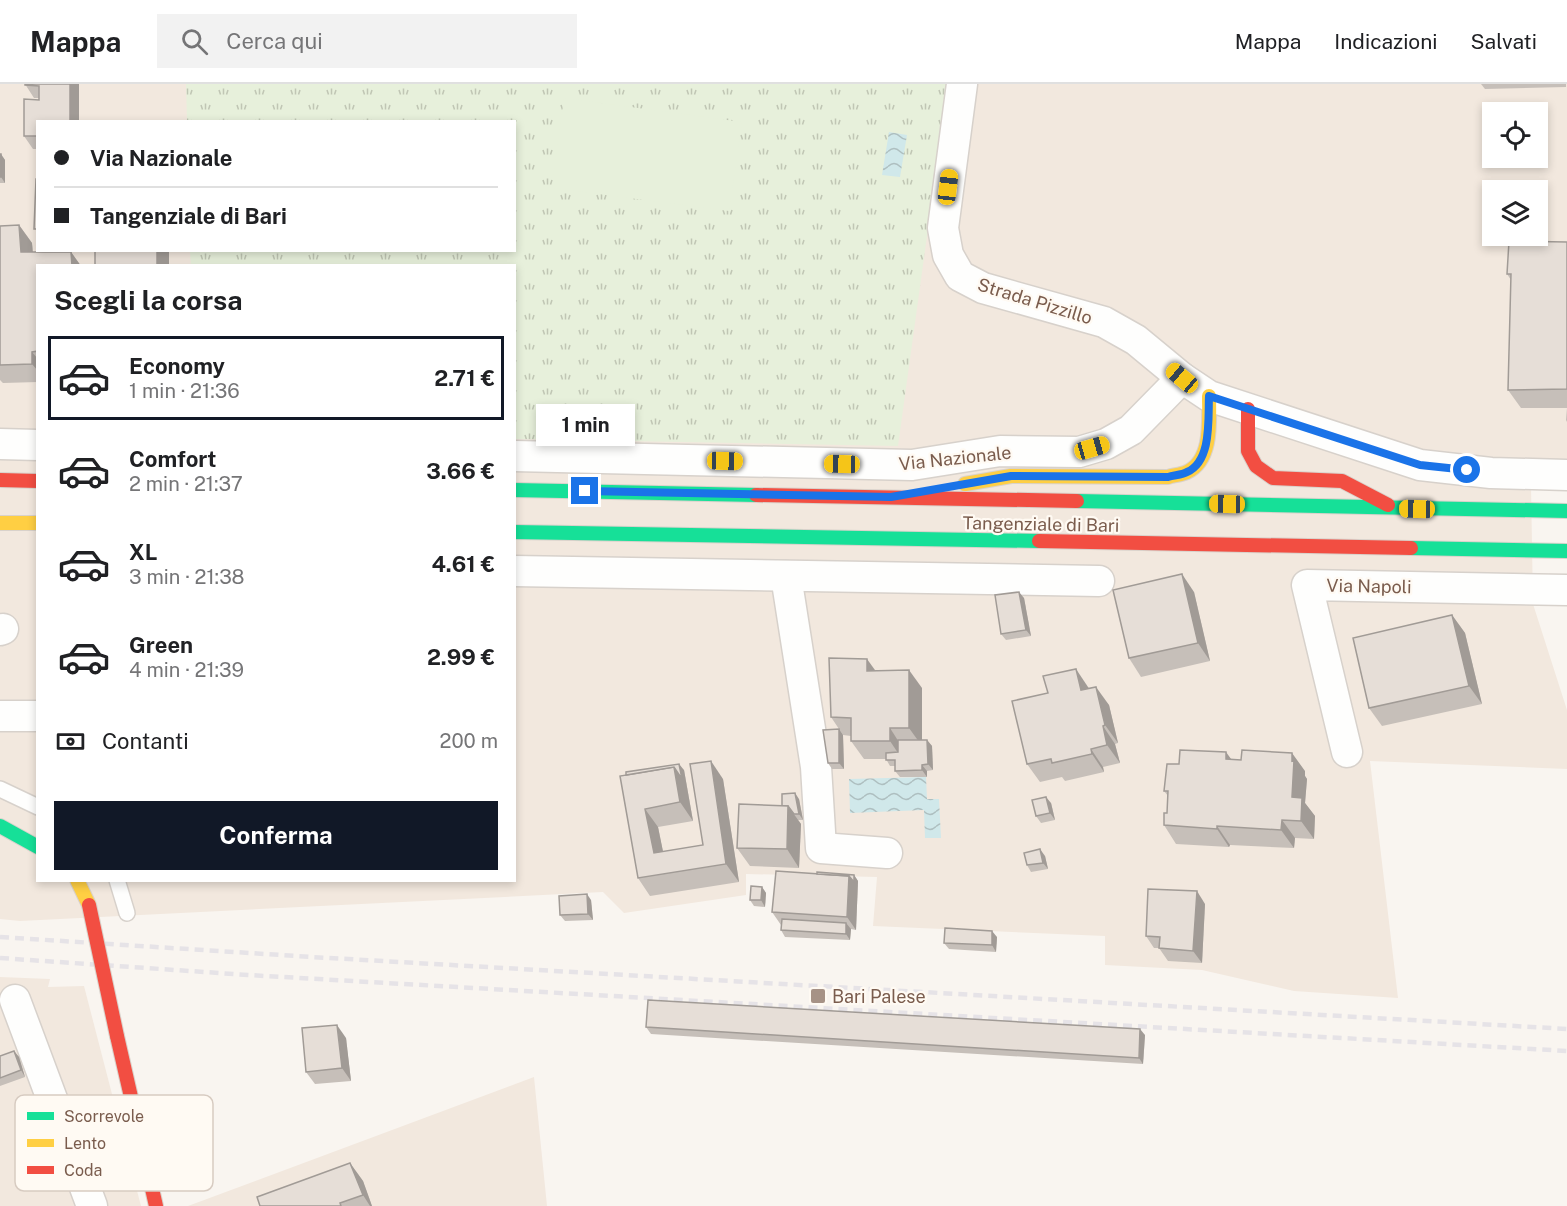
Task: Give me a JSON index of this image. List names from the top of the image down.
{
  "streets": {
    "main road": ["Tangenziale di Bari"],
    "street": ["Strada Pizzillo", "Via Nazionale", "Via Napoli"]
  },
  "crossings": [
    ["Strada Pizzillo", "Via Nazionale"]
  ],
  "places": {
    "transit": ["Bari Palese"]
  },
  "legend": ["Scorrevole", "Lento", "Coda"],
  "page": {
    "header": "Mappa",
    "search": "Cerca qui",
    "nav": ["Mappa", "Indicazioni", "Salvati"],
    "banner": ["Via Nazionale", "Tangenziale di Bari"],
    "heading": "Scegli la corsa",
    "list": [
      {
        "name": "Economy",
        "note": "1 min · 21:36",
        "value": "2.71 €"
      },
      {
        "name": "Comfort",
        "note": "2 min · 21:37",
        "value": "3.66 €"
      },
      {
        "name": "XL",
        "note": "3 min · 21:38",
        "value": "4.61 €"
      },
      {
        "name": "Green",
        "note": "4 min · 21:39",
        "value": "2.99 €"
      }
    ],
    "bubble": "1 min",
    "pay": ["Contanti", "200 m"],
    "buttons": "Conferma"
  }
}
